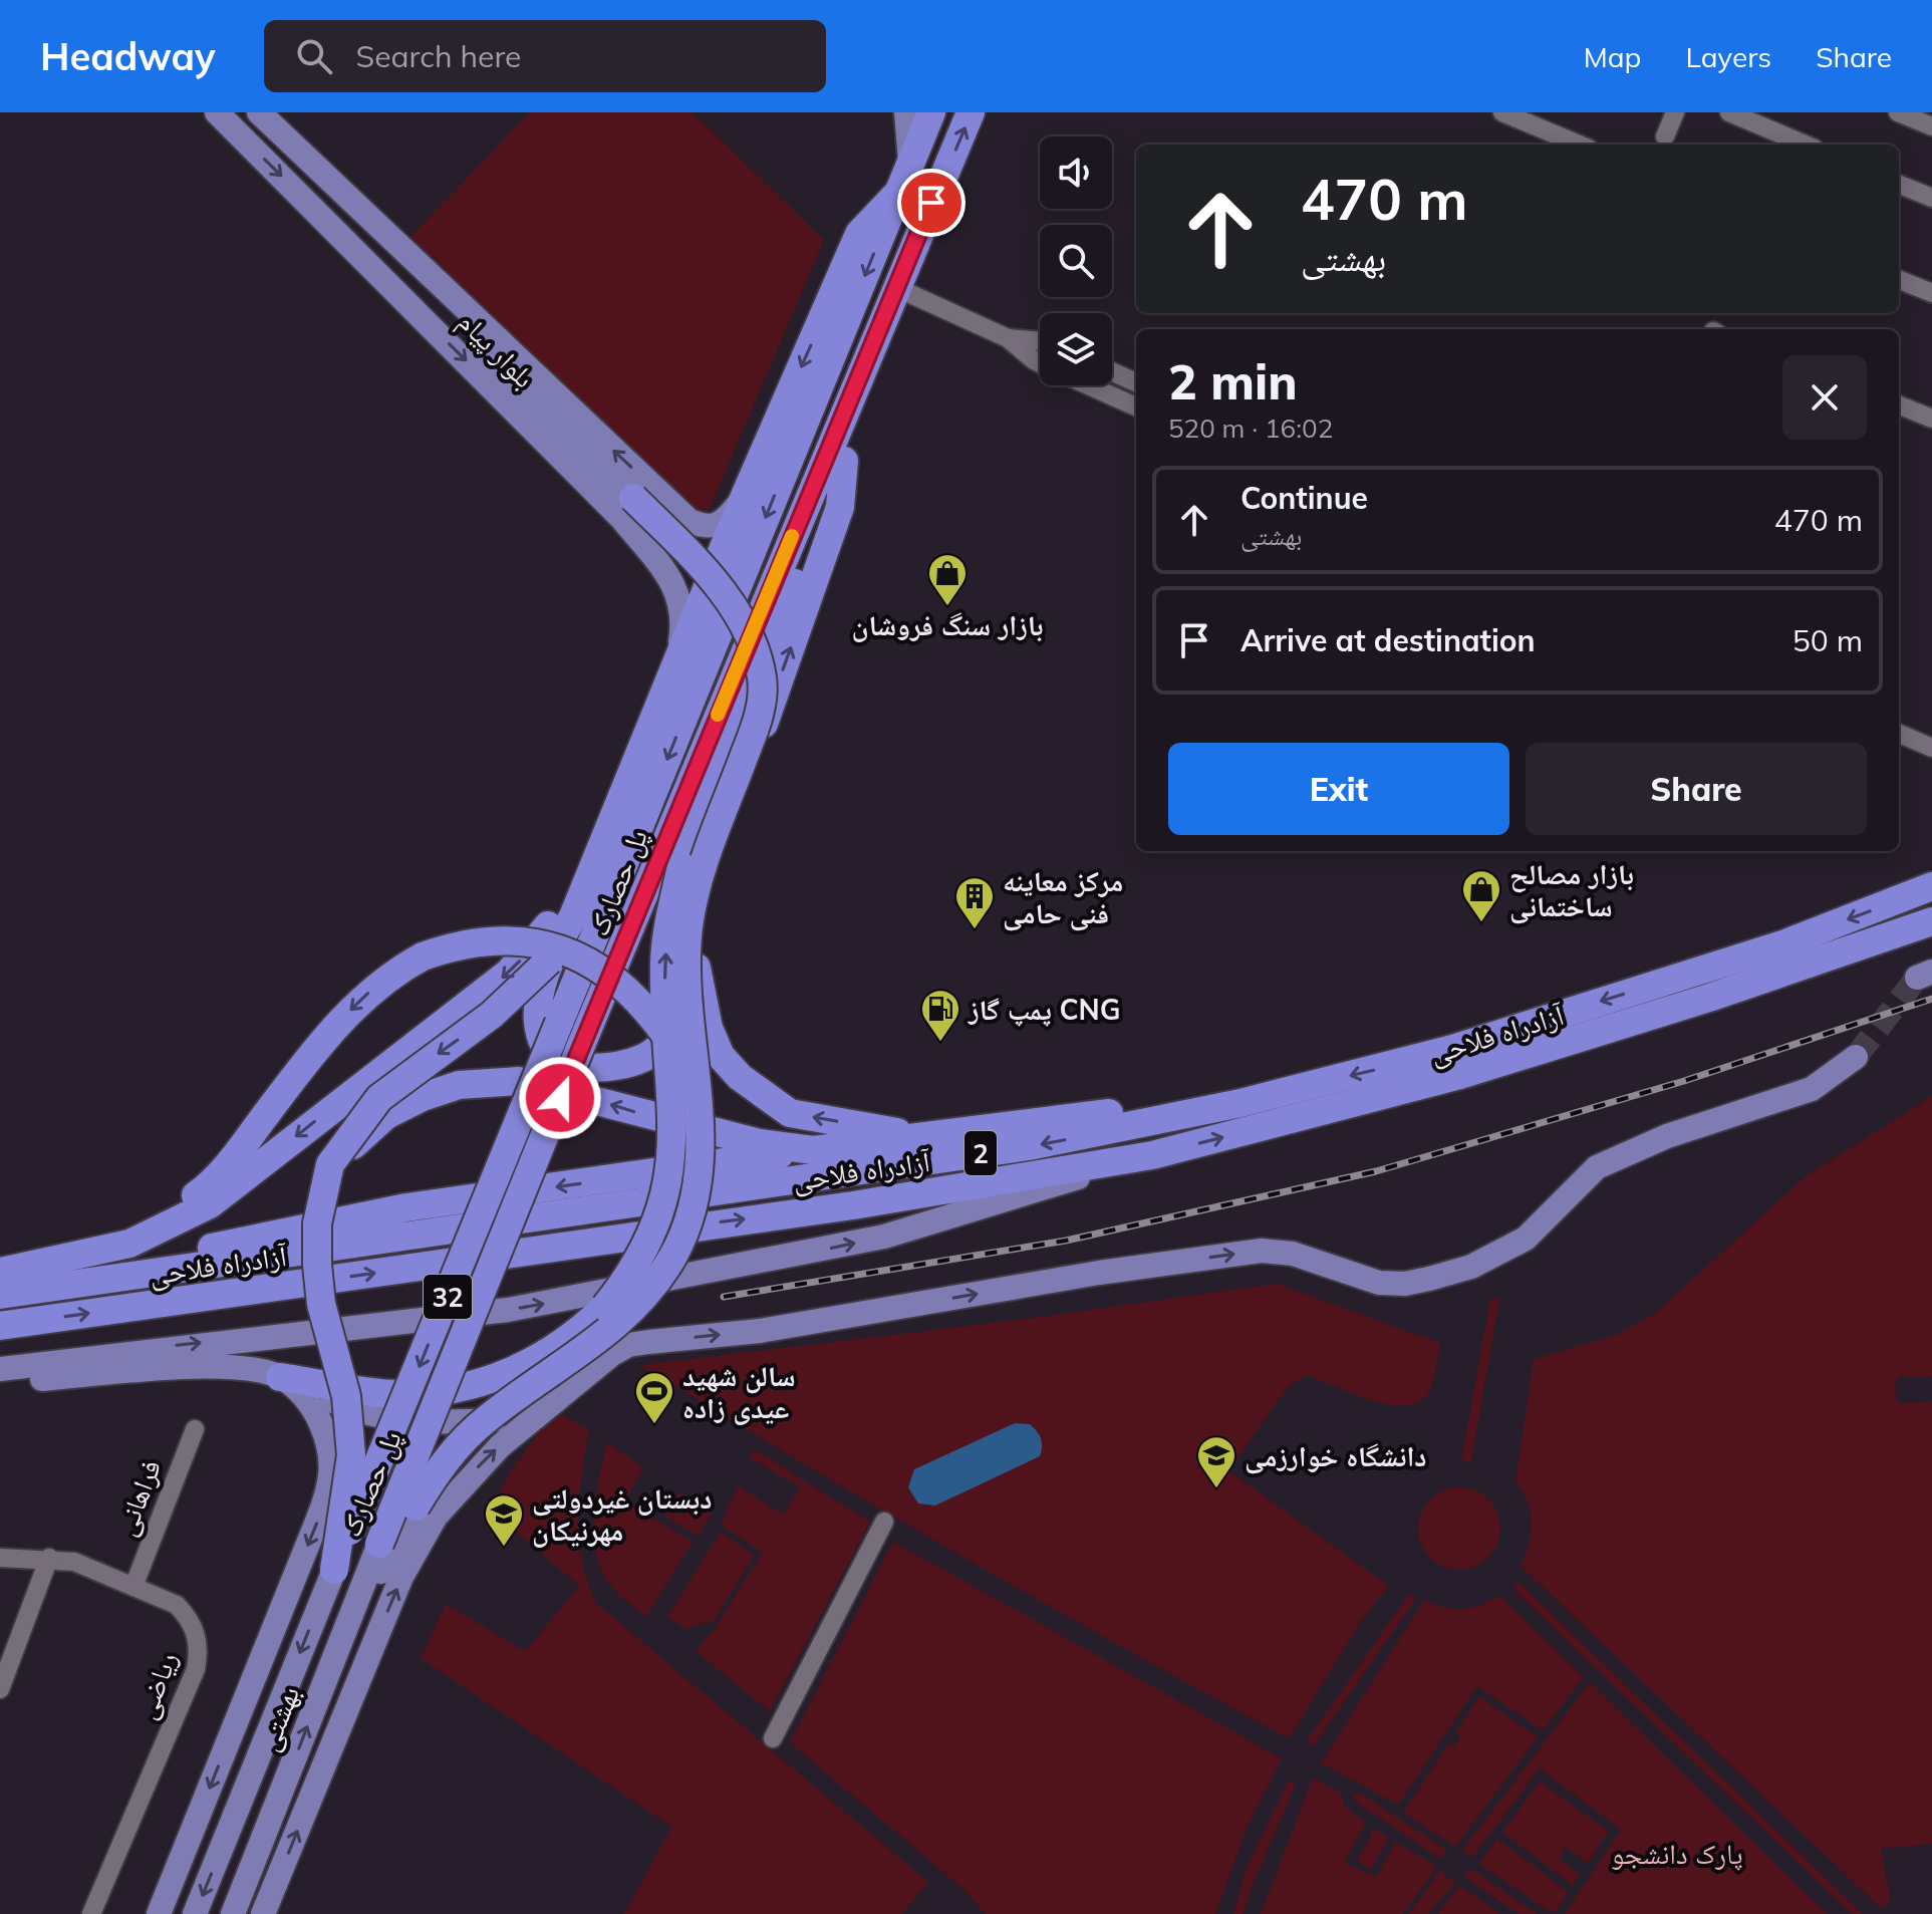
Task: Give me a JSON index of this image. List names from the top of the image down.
{
  "streets": {
    "highway": [
      "پل حصارک",
      "آزادراه فلاحی",
      "2",
      "32"
    ],
    "main road": ["بلوار پیام", "بهشتى"],
    "street": ["فراهانی", "ریاضی"]
  },
  "crossings": [
    ["پل حصارک", "32"],
    ["پل حصارک", "بهشتى"],
    ["فراهانی", "ریاضی"]
  ],
  "parks": ["پارک دانشجو"],
  "places": {
    "shop": ["بازار سنگ فروشان", "بازار مصالح ساختمانی"],
    "building": ["مرکز معاینه فنی حامی"],
    "fuel station": ["پمپ گاز CNG"],
    "sports": ["سالن شهید عیدی زاده"],
    "school or university": ["دانشگاه خوارزمی", "دبستان غیردولتی مهرنیکان"]
  },
  "page": {
    "header": "Headway",
    "search": "Search here",
    "nav": ["Map", "Layers", "Share"],
    "turn": ["470 m", "بهشتی"],
    "heading": ["2 min", "520 m · 16:02"],
    "list": [
      {
        "name": "Continue",
        "note": "بهشتی",
        "value": "470 m"
      },
      {
        "name": "Arrive at destination",
        "value": "50 m"
      }
    ],
    "buttons": ["Exit", "Share"]
  }
}
